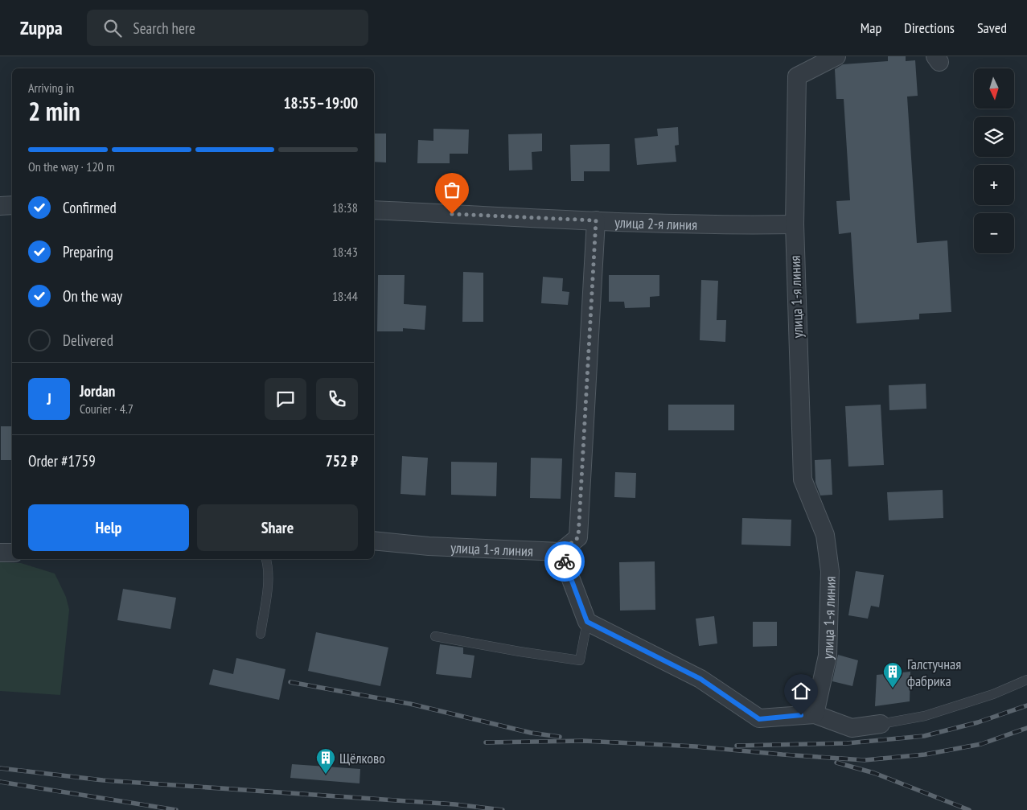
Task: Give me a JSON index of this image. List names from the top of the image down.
{
  "streets": {
    "street": ["улица 2-я линия", "улица 1-я линия"]
  },
  "crossings": [
    ["улица 2-я линия", "улица 1-я линия"]
  ],
  "places": {
    "building": ["Галстучная фабрика", "Щёлково"]
  },
  "north": "bottom",
  "page": {
    "header": "Zuppa",
    "search": "Search here",
    "nav": ["Map", "Directions", "Saved"],
    "map_buttons": ["+", "−"],
    "heading": ["2 min", "Arriving in", "18:55–19:00"],
    "panel": [
      "Jordan",
      "Courier · 4.7",
      "Order #1759",
      "752 ₽"
    ],
    "bar": "On the way · 120 m",
    "list": [
      ["Confirmed", "18:38"],
      ["Preparing", "18:43"],
      ["On the way", "18:44"],
      "Delivered"
    ],
    "round": "J",
    "buttons": ["Help", "Share"]
  }
}
